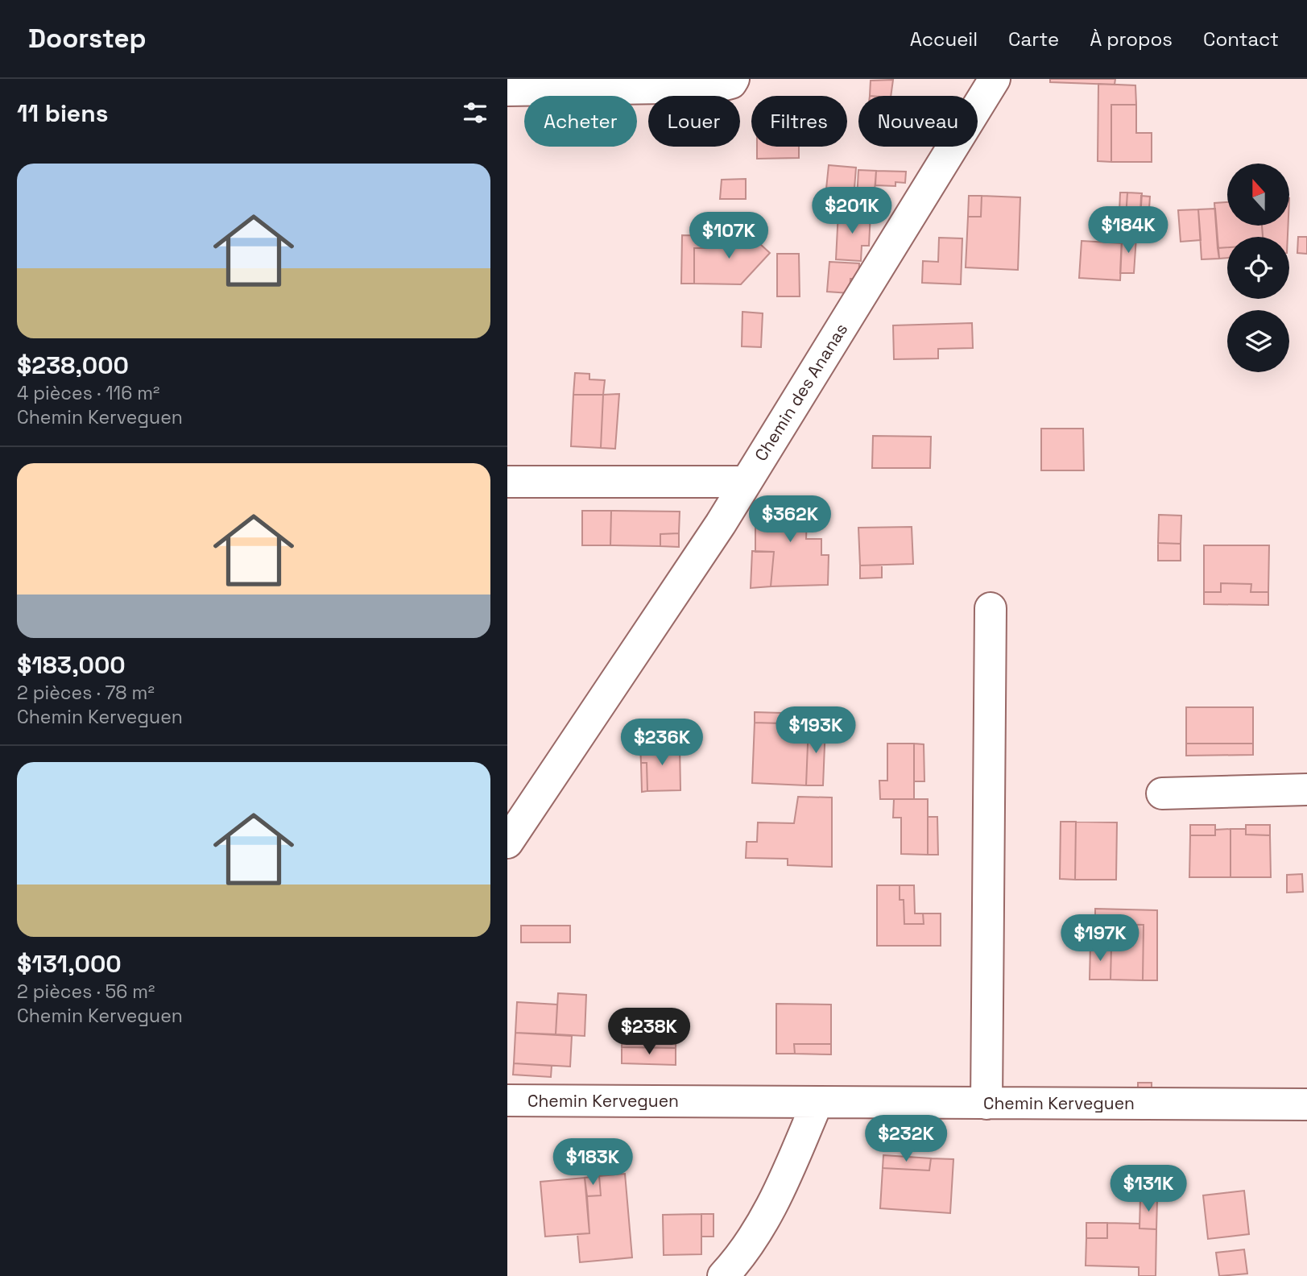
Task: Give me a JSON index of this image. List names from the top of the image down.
{
  "streets": {
    "street": ["Chemin des Ananas", "Chemin Kerveguen"]
  },
  "north": "top",
  "page": {
    "header": "Doorstep",
    "nav": [
      "Accueil",
      "Carte",
      "À propos",
      "Contact"
    ],
    "heading": "11 biens",
    "chip": [
      "Acheter",
      "Louer",
      "Filtres",
      "Nouveau"
    ],
    "list": [
      {
        "name": "$238,000",
        "note": "4 pièces · 116 m² · Chemin Kerveguen"
      },
      {
        "name": "$183,000",
        "note": "2 pièces · 78 m² · Chemin Kerveguen"
      },
      {
        "name": "$131,000",
        "note": "2 pièces · 56 m² · Chemin Kerveguen"
      }
    ],
    "price": [
      "$201K",
      "$184K",
      "$107K",
      "$362K",
      "$193K",
      "$236K",
      "$197K",
      "$238K",
      "$232K",
      "$183K",
      "$131K"
    ]
  }
}
